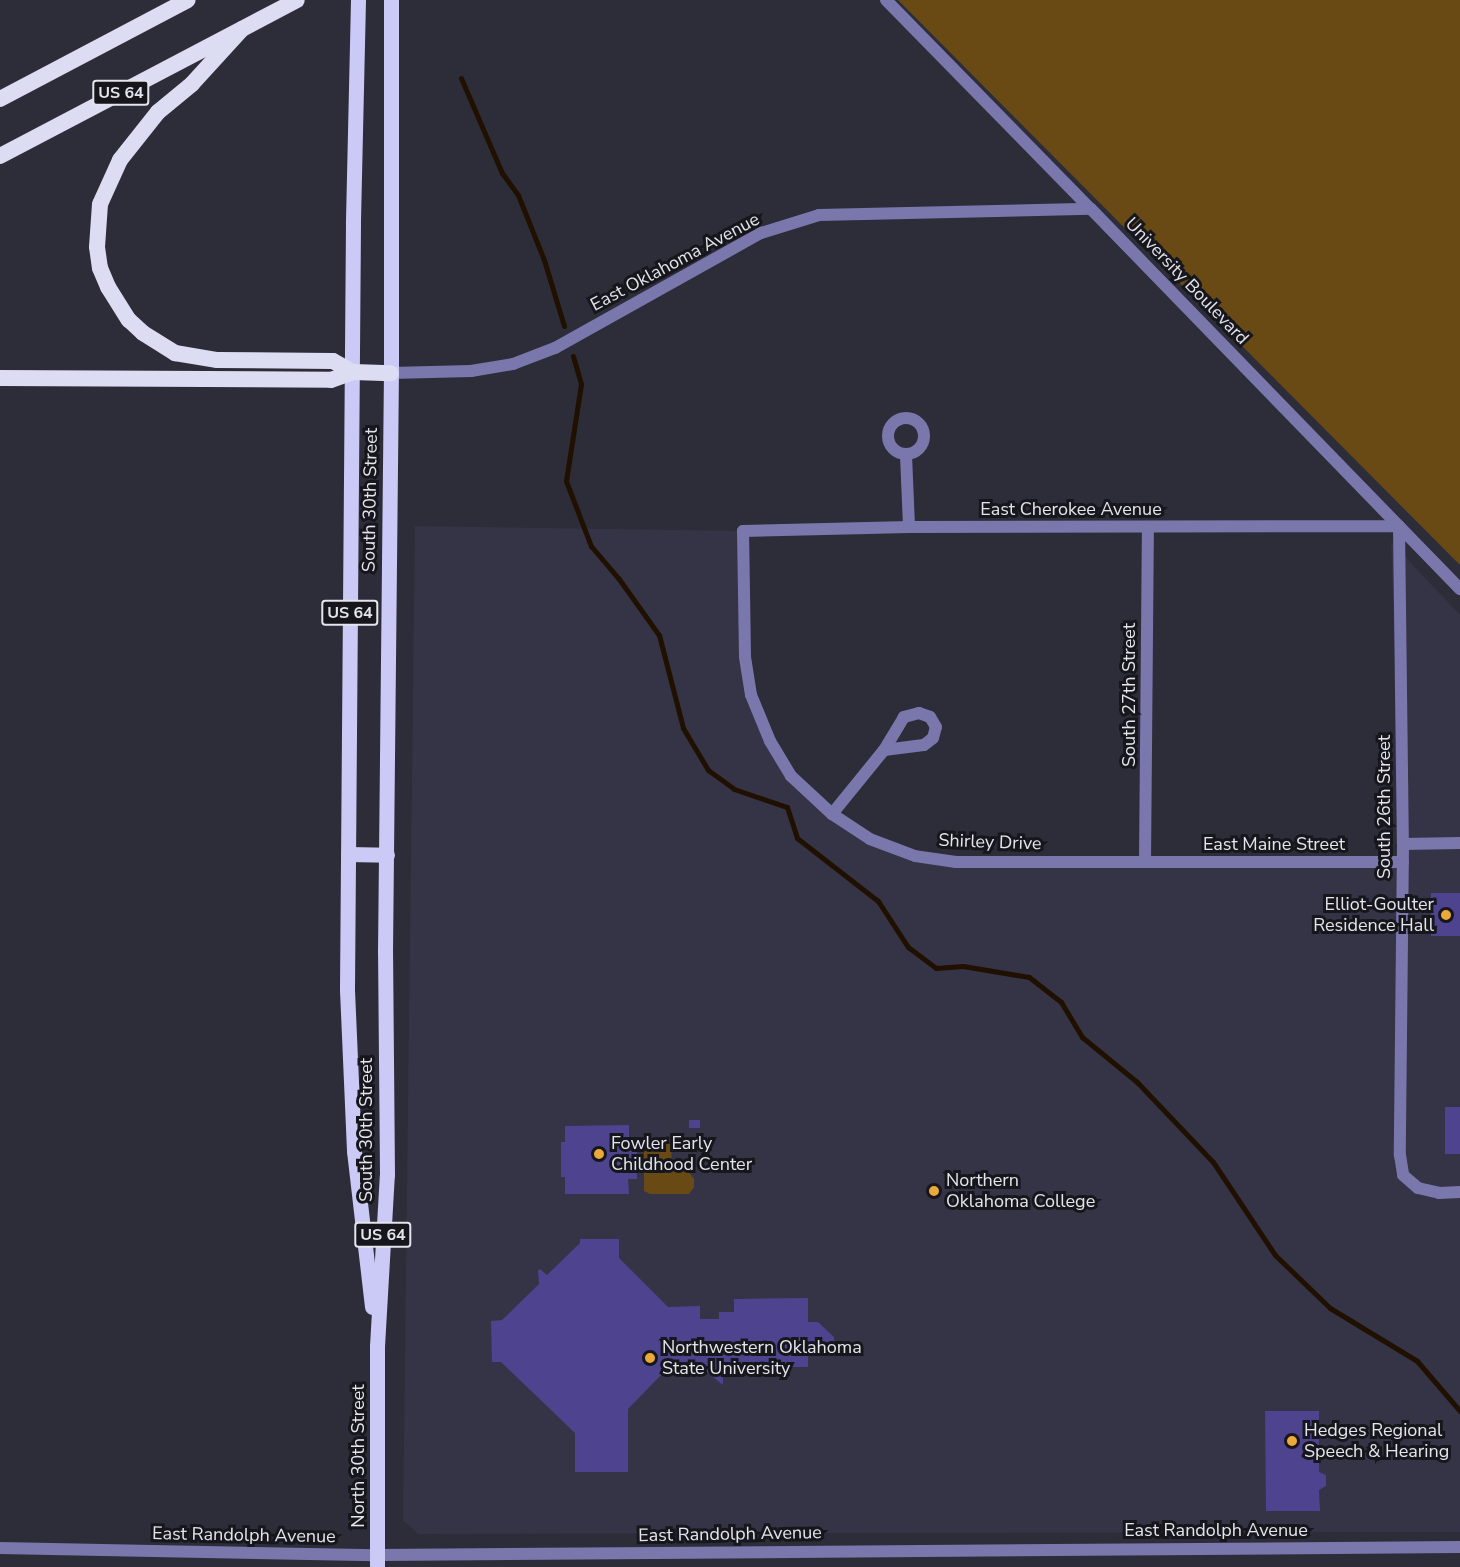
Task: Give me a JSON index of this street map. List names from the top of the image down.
{
  "streets": {
    "highway": ["US 64"],
    "main road": ["South 30th Street", "North 30th Street"],
    "street": [
      "East Oklahoma Avenue",
      "University Boulevard",
      "East Cherokee Avenue",
      "South 27th Street",
      "South 26th Street",
      "Shirley Drive",
      "East Maine Street",
      "East Randolph Avenue"
    ]
  },
  "crossings": [
    ["East Oklahoma Avenue", "University Boulevard"],
    ["East Oklahoma Avenue", "South 30th Street"],
    ["University Boulevard", "East Cherokee Avenue"],
    ["University Boulevard", "South 26th Street"],
    ["South 30th Street", "North 30th Street"],
    ["East Cherokee Avenue", "South 27th Street"],
    ["East Cherokee Avenue", "South 26th Street"],
    ["East Cherokee Avenue", "Shirley Drive"],
    ["South 27th Street", "Shirley Drive"],
    ["South 27th Street", "East Maine Street"],
    ["South 26th Street", "East Maine Street"],
    ["Shirley Drive", "East Maine Street"],
    ["North 30th Street", "East Randolph Avenue"]
  ],
  "places": [
    "Elliot-Goulter Residence Hall",
    "Fowler Early Childhood Center",
    "Northern Oklahoma College",
    "Northwestern Oklahoma State University",
    "Hedges Regional Speech & Hearing"
  ]
}
